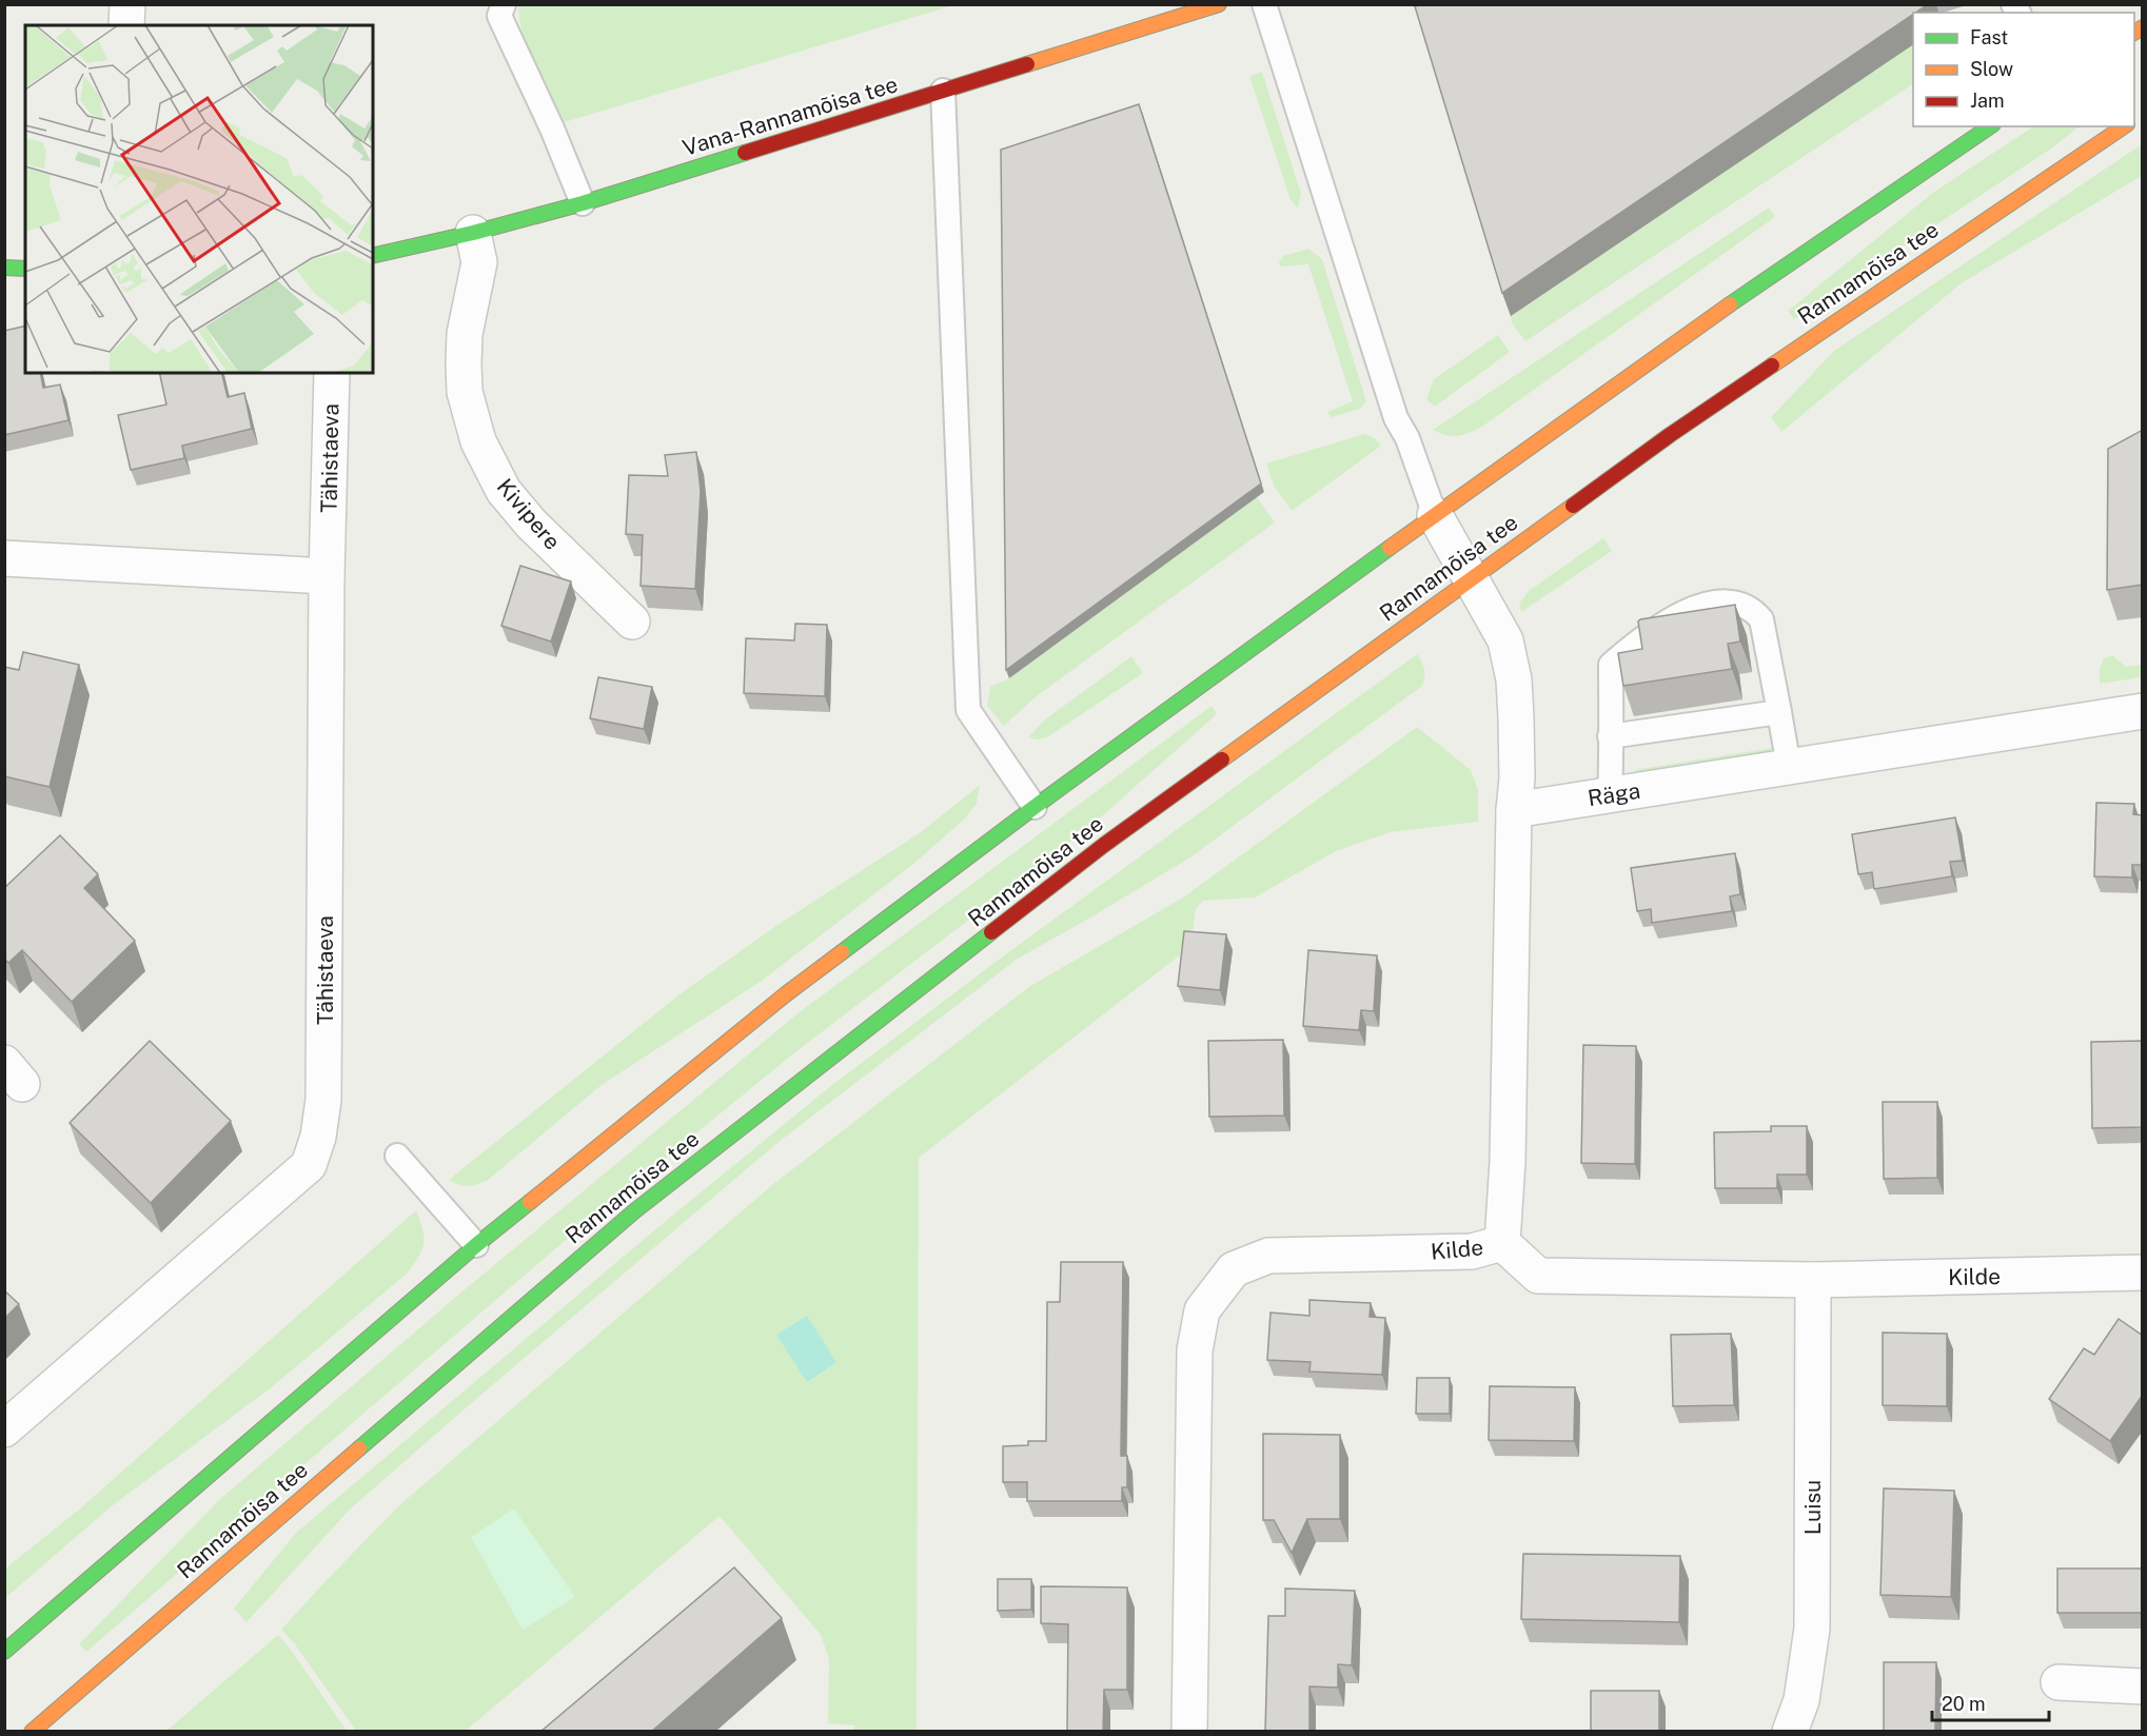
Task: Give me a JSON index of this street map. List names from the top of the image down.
{
  "streets": {
    "main road": ["Vana-Rannamõisa tee", "Rannamõisa tee"],
    "street": [
      "Tähistaeva",
      "Kivipere",
      "Räga",
      "Kilde",
      "Luisu"
    ]
  },
  "crossings": [
    ["Vana-Rannamõisa tee", "Kivipere"],
    ["Kilde", "Luisu"]
  ],
  "legend": ["Fast", "Slow", "Jam"],
  "scale_bar": "20 m"
}
